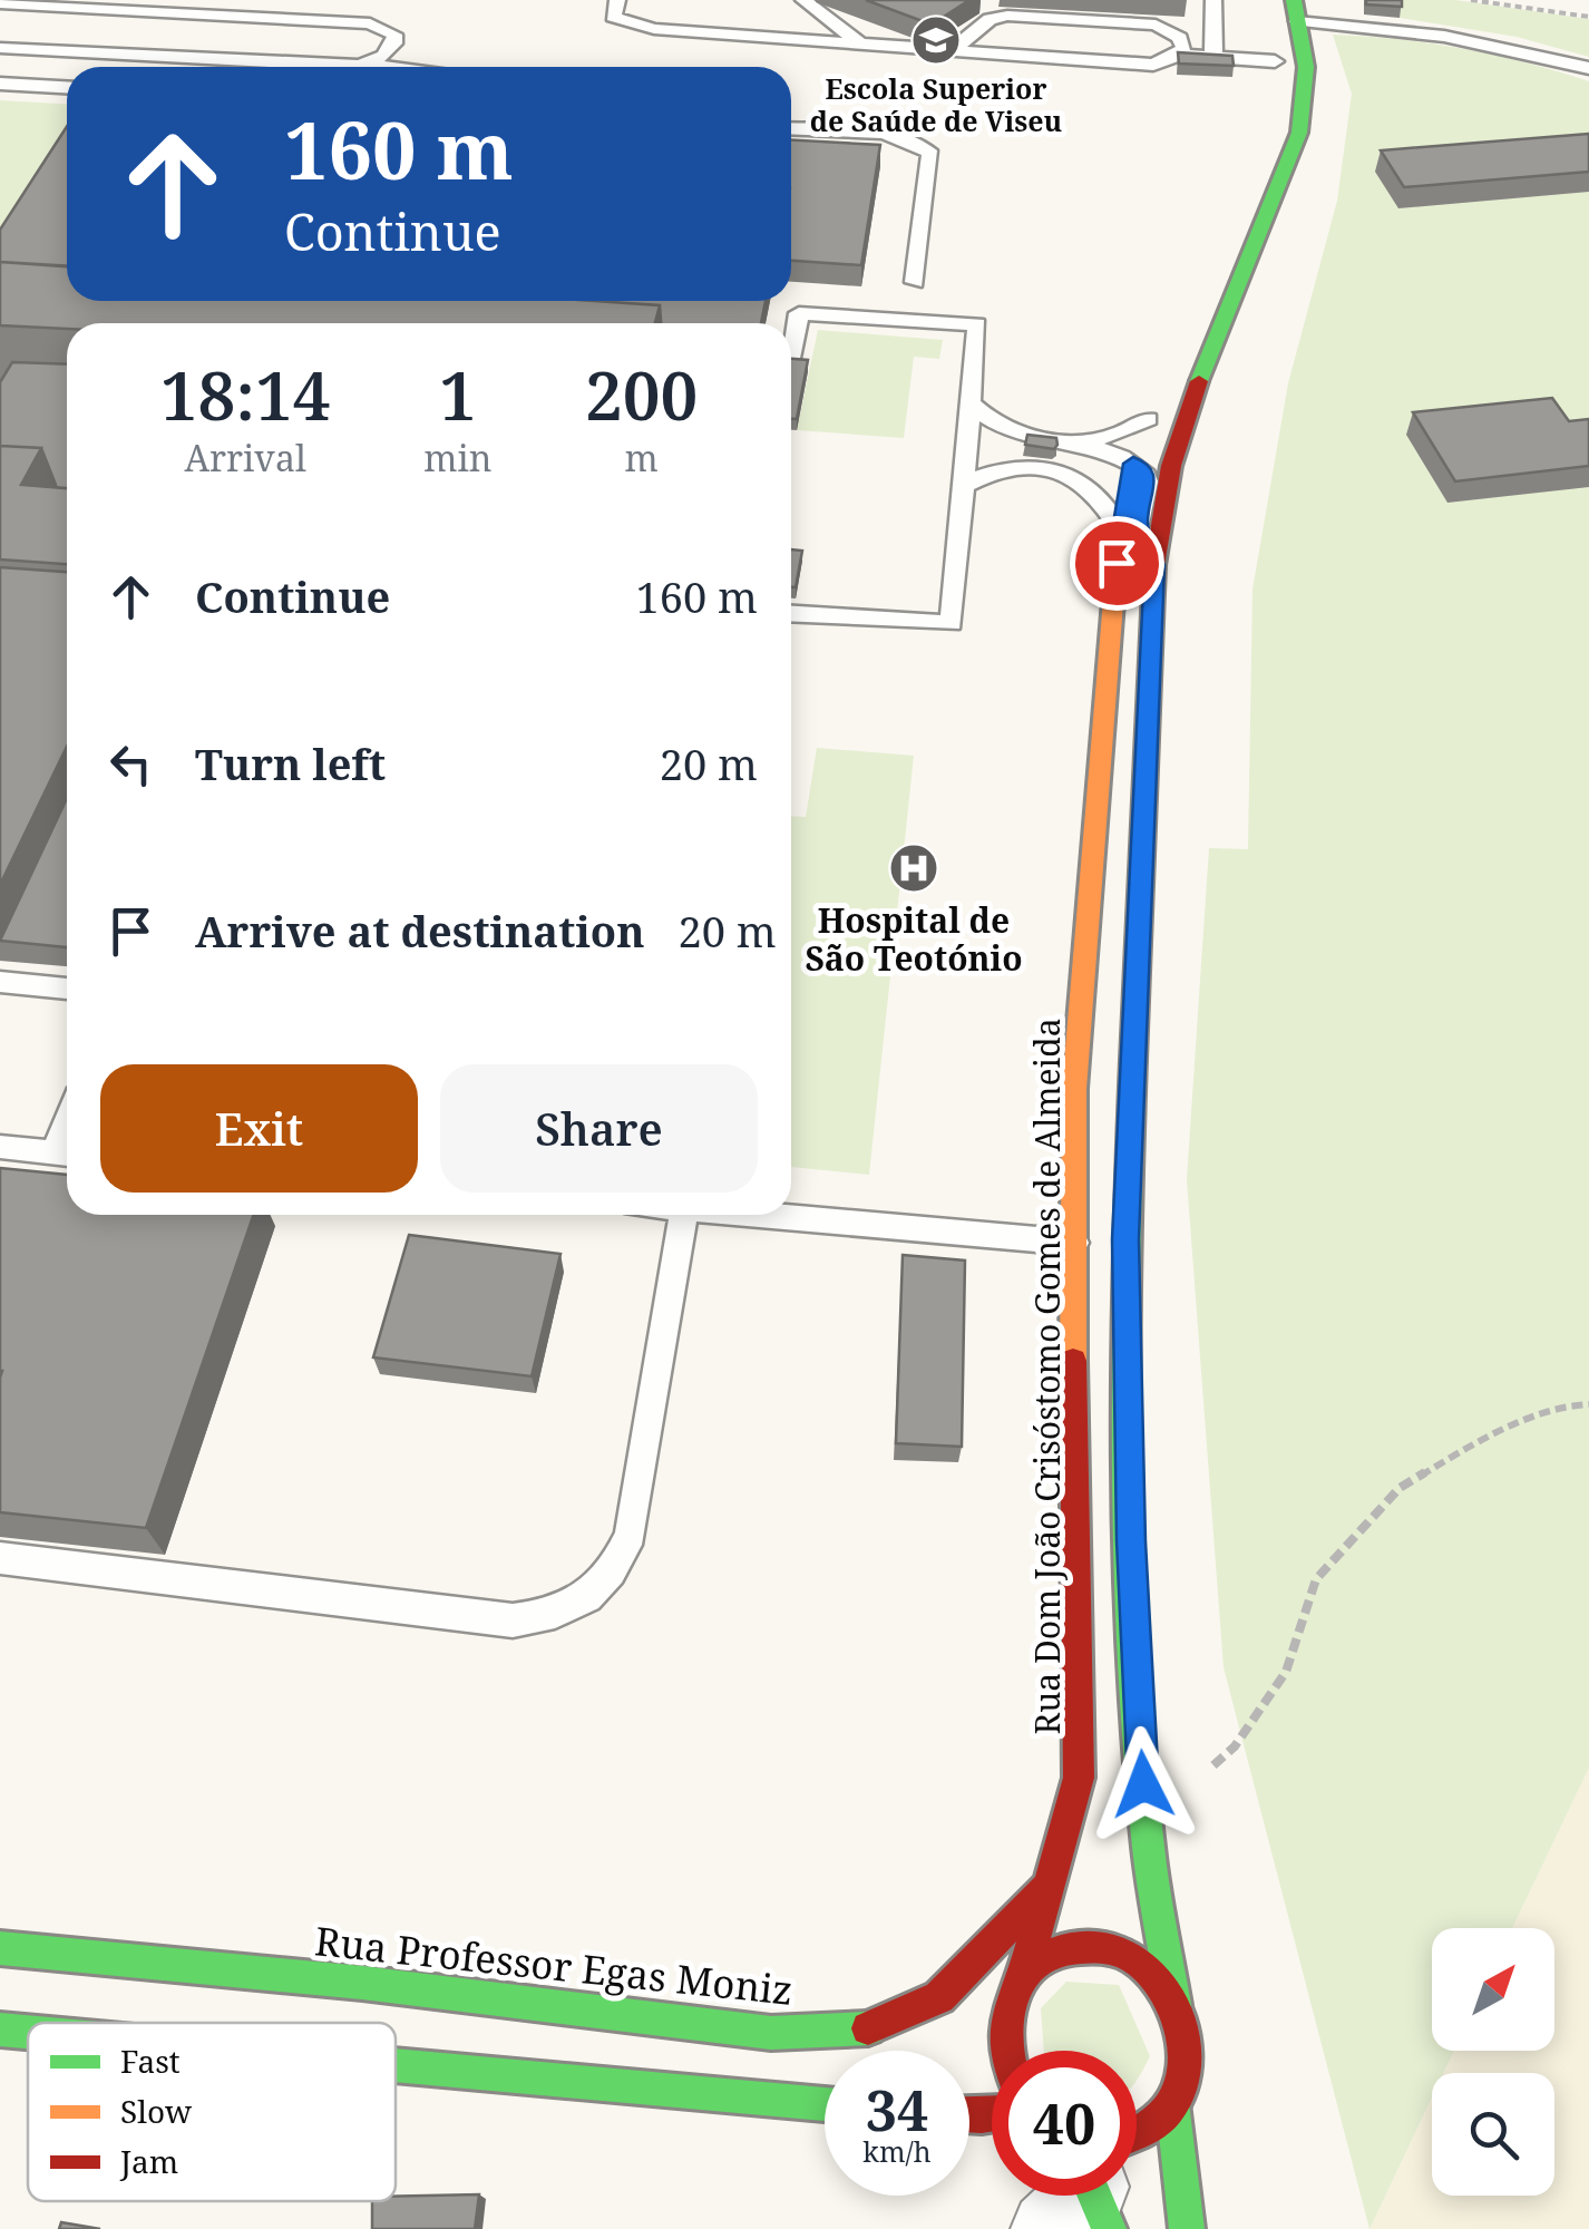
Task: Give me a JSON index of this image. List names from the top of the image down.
{
  "streets": {
    "street": ["Rua Dom João Crisóstomo Gomes de Almeida", "Rua Professor Egas Moniz"]
  },
  "crossings": [
    ["Rua Dom João Crisóstomo Gomes de Almeida", "Rua Professor Egas Moniz"]
  ],
  "places": {
    "school or university": ["Escola Superior de Saúde de Viseu"],
    "hospital": ["Hospital de São Teotónio"]
  },
  "legend": ["Fast", "Slow", "Jam"],
  "north": "top right",
  "page": {
    "turn": ["160 m", "Continue"],
    "eta": [
      "18:14",
      "Arrival",
      "1",
      "min",
      "200",
      "m"
    ],
    "list": [
      {
        "name": "Continue",
        "value": "160 m"
      },
      {
        "name": "Turn left",
        "value": "20 m"
      },
      {
        "name": "Arrive at destination",
        "value": "20 m"
      }
    ],
    "buttons": ["Exit", "Share"],
    "speed": "34 km/h",
    "limit": "40"
  }
}
